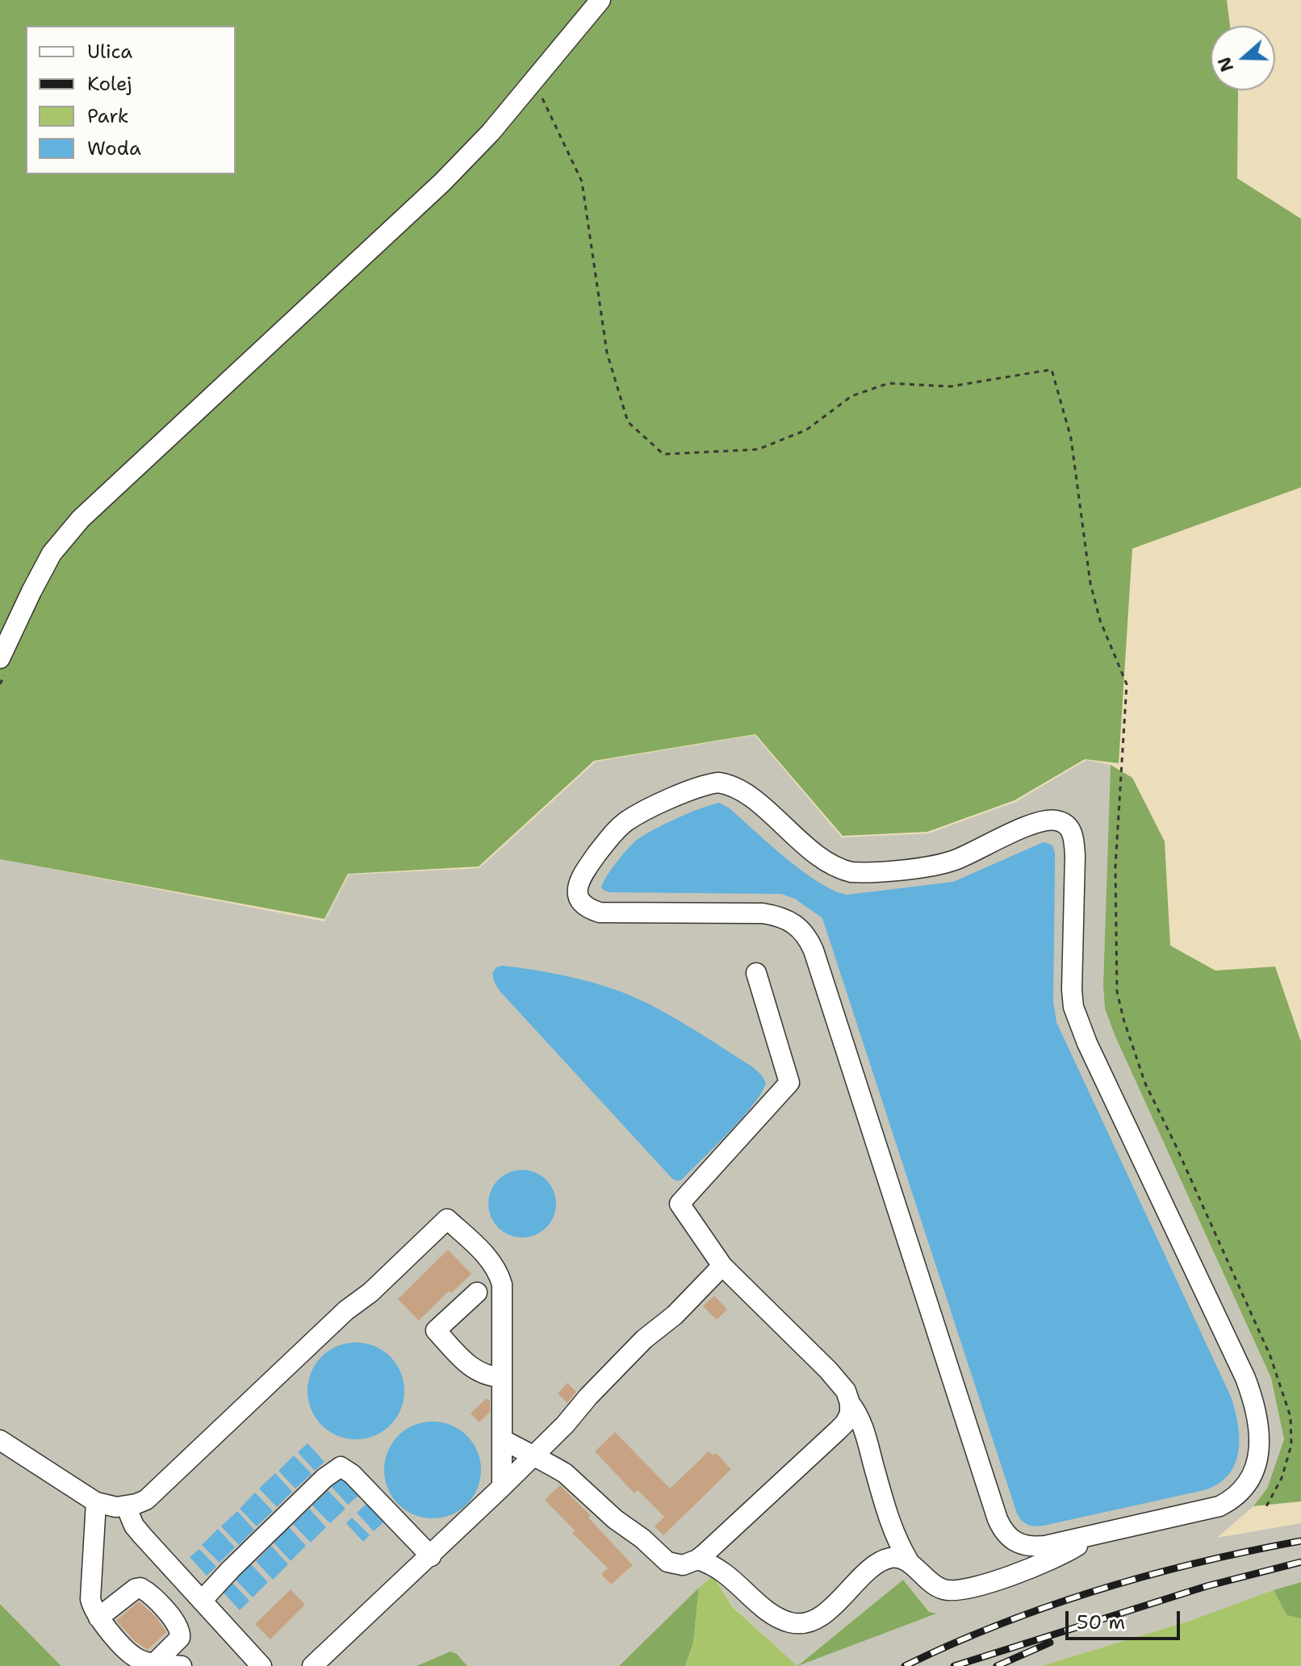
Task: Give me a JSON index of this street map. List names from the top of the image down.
{
  "legend": [
    "Ulica",
    "Kolej",
    "Park",
    "Woda"
  ],
  "scale_bar": "50 m",
  "north": "left"
}
